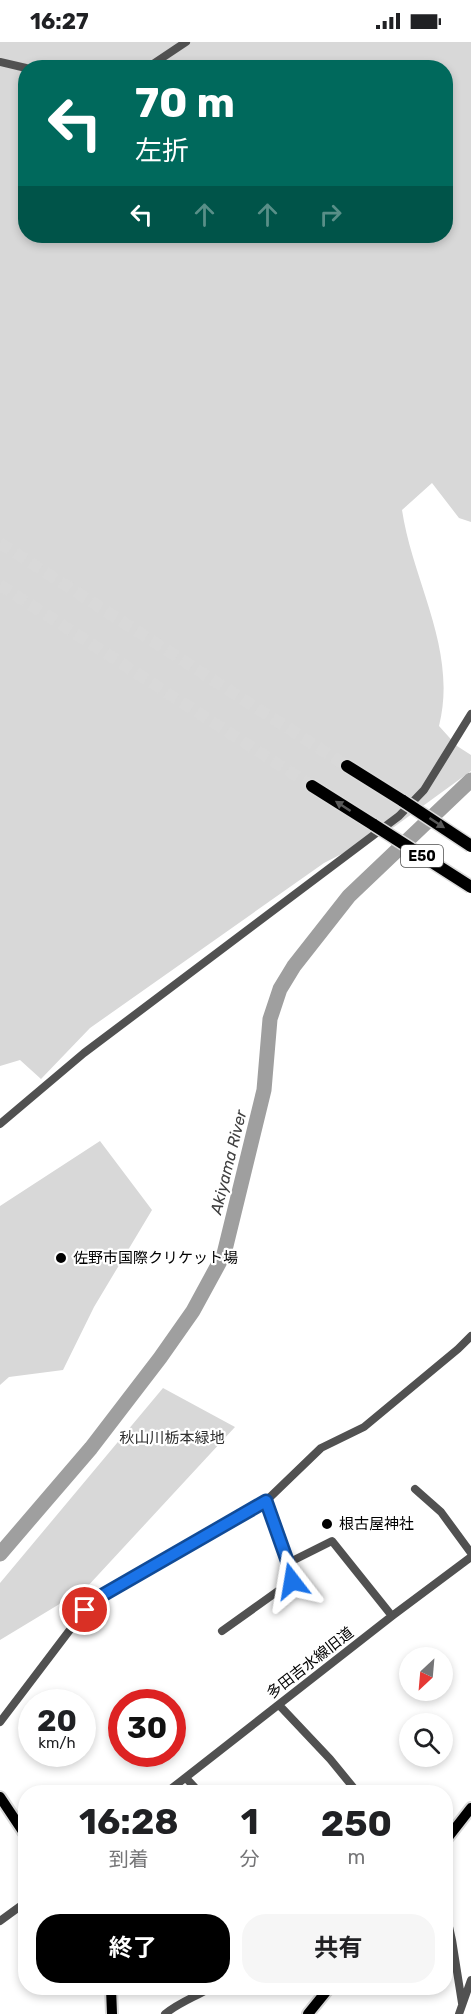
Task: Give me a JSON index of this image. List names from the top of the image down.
{
  "streets": {
    "highway": ["E50"],
    "street": ["多田吉水線旧道"]
  },
  "water": ["Akiyama River"],
  "parks": ["秋山川栃本緑地"],
  "places": ["佐野市国際クリケット場", "根古屋神社"],
  "north": "bottom left",
  "page": {
    "status": "16:27",
    "turn": ["70 m", "左折"],
    "speed": "20 km/h",
    "limit": "30",
    "eta": [
      "16:28",
      "到着",
      "1",
      "分",
      "250",
      "m"
    ],
    "buttons": ["終了", "共有"]
  }
}
